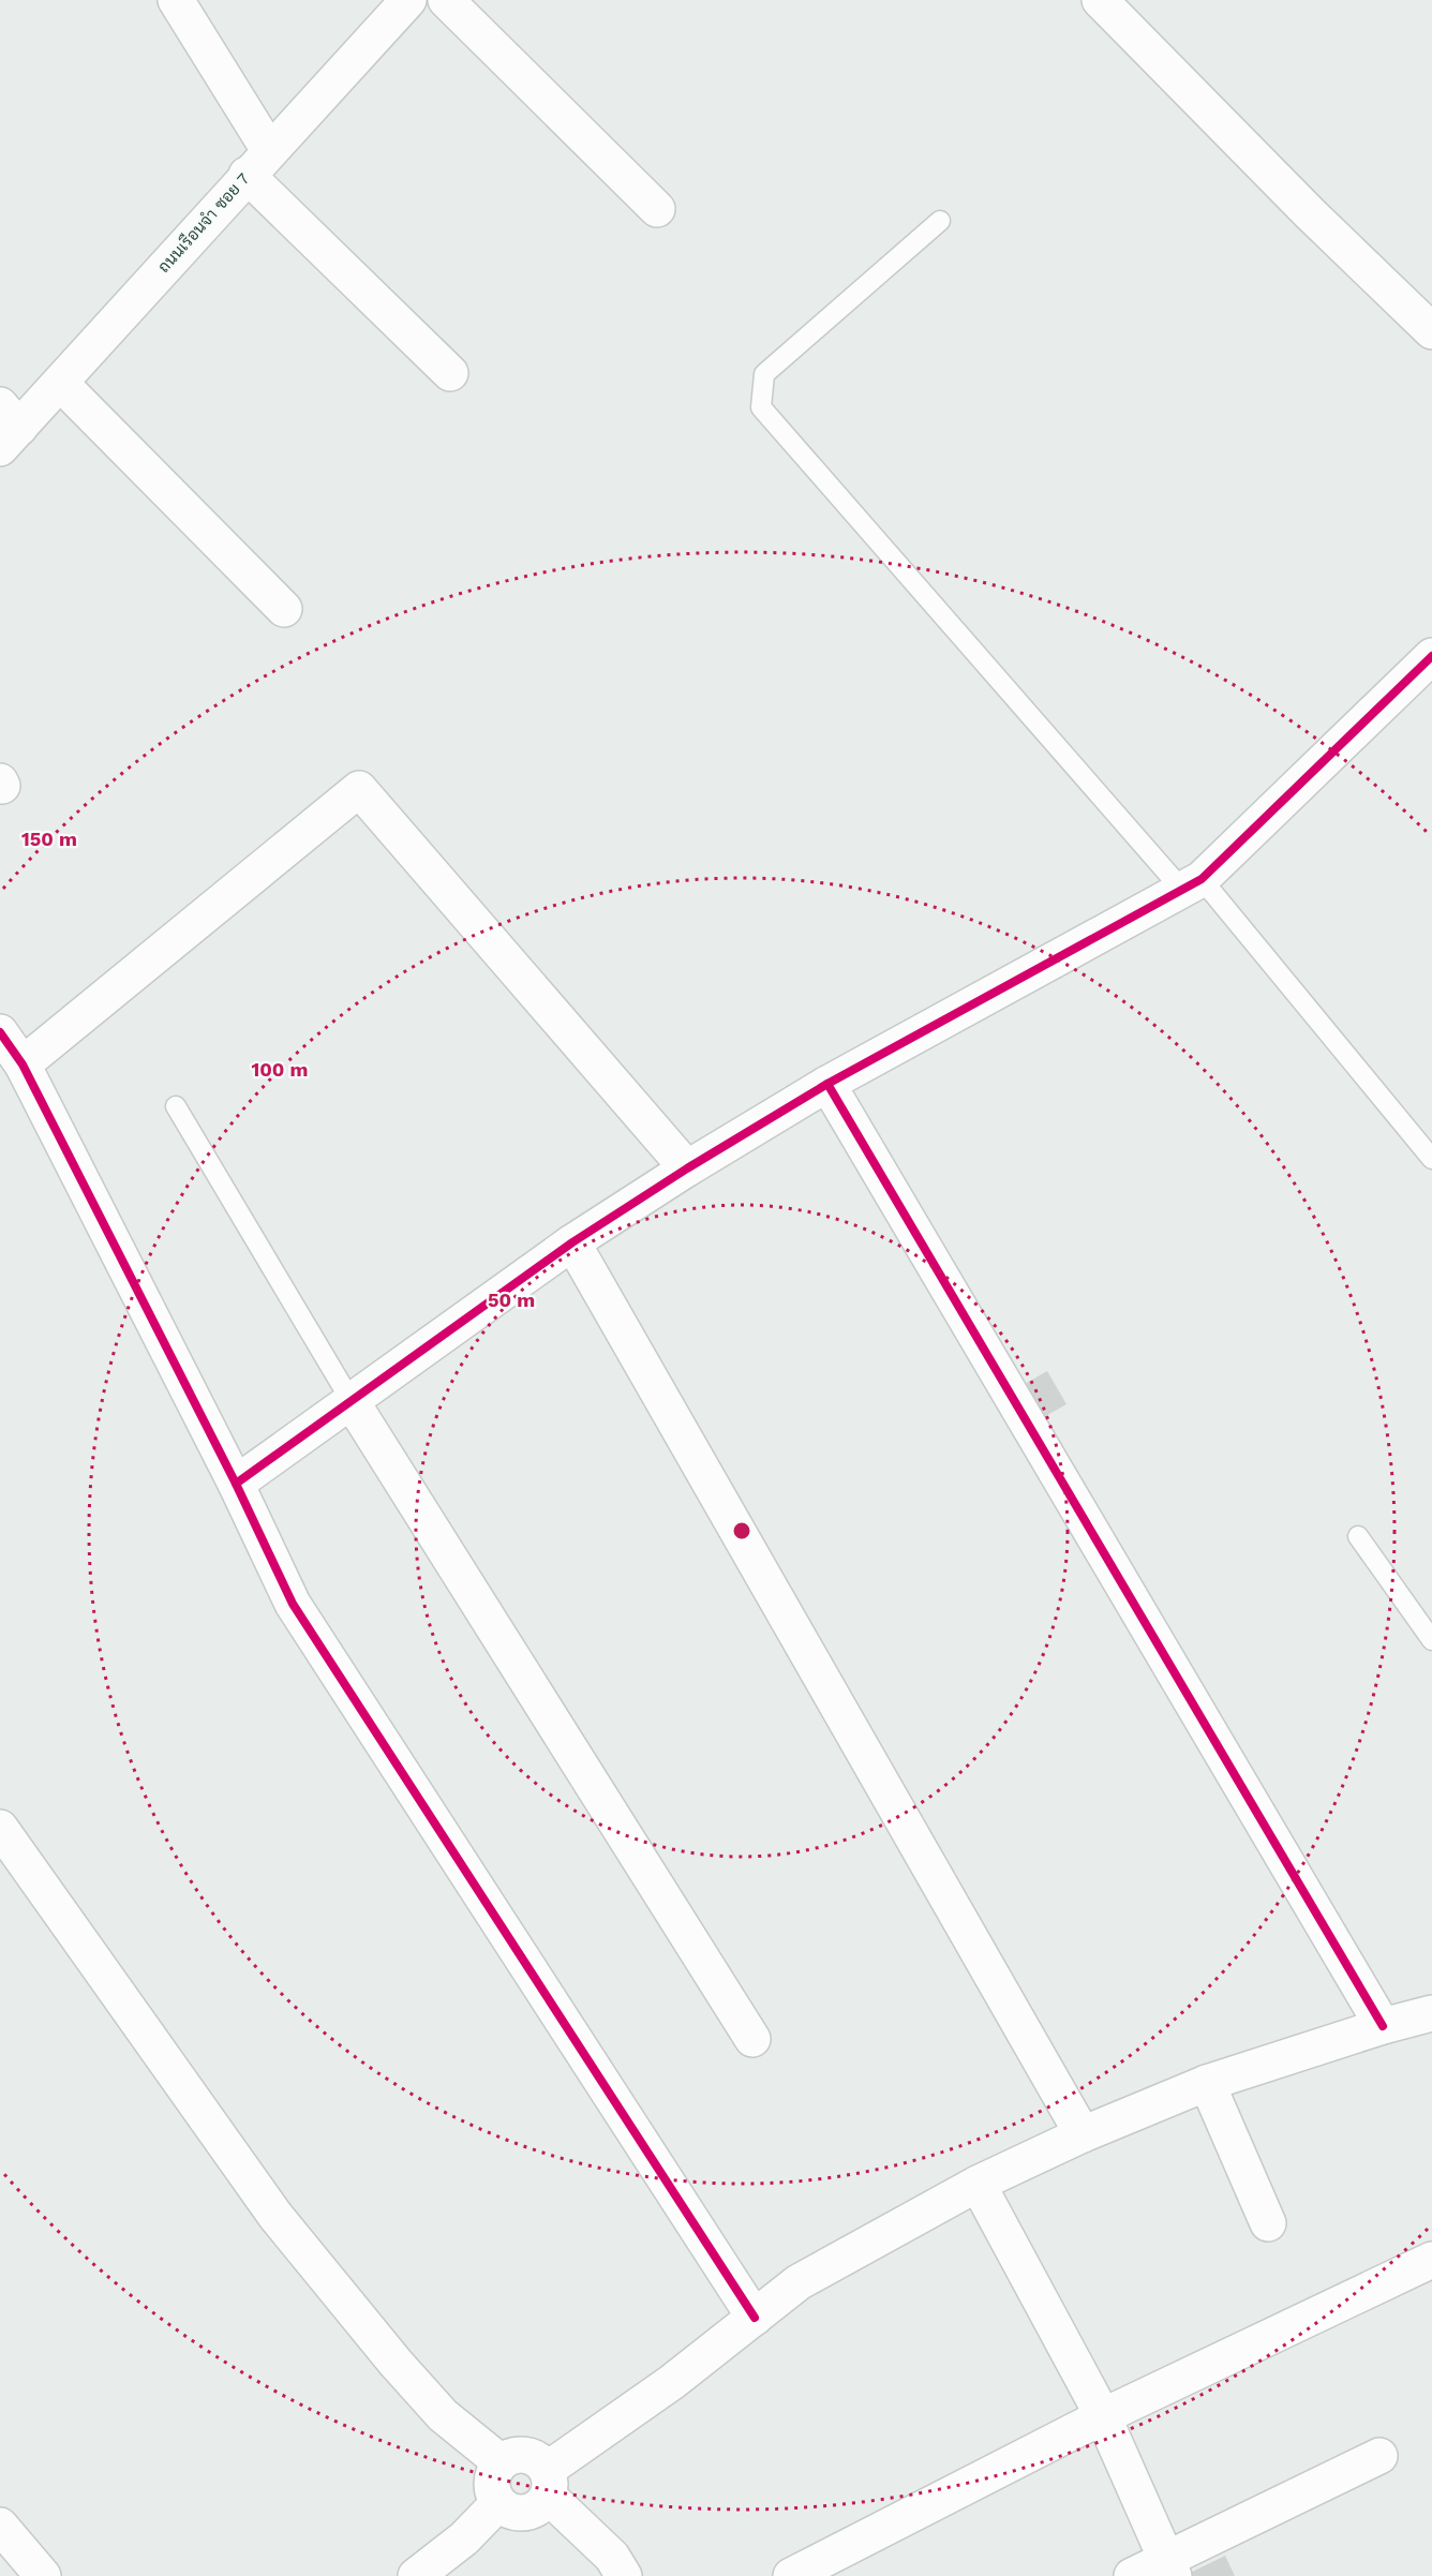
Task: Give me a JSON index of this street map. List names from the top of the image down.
{
  "streets": {
    "street": ["ถนนเรือนจำ ซอย 7"]
  },
  "rings": ["150 m", "100 m", "50 m"]
}
